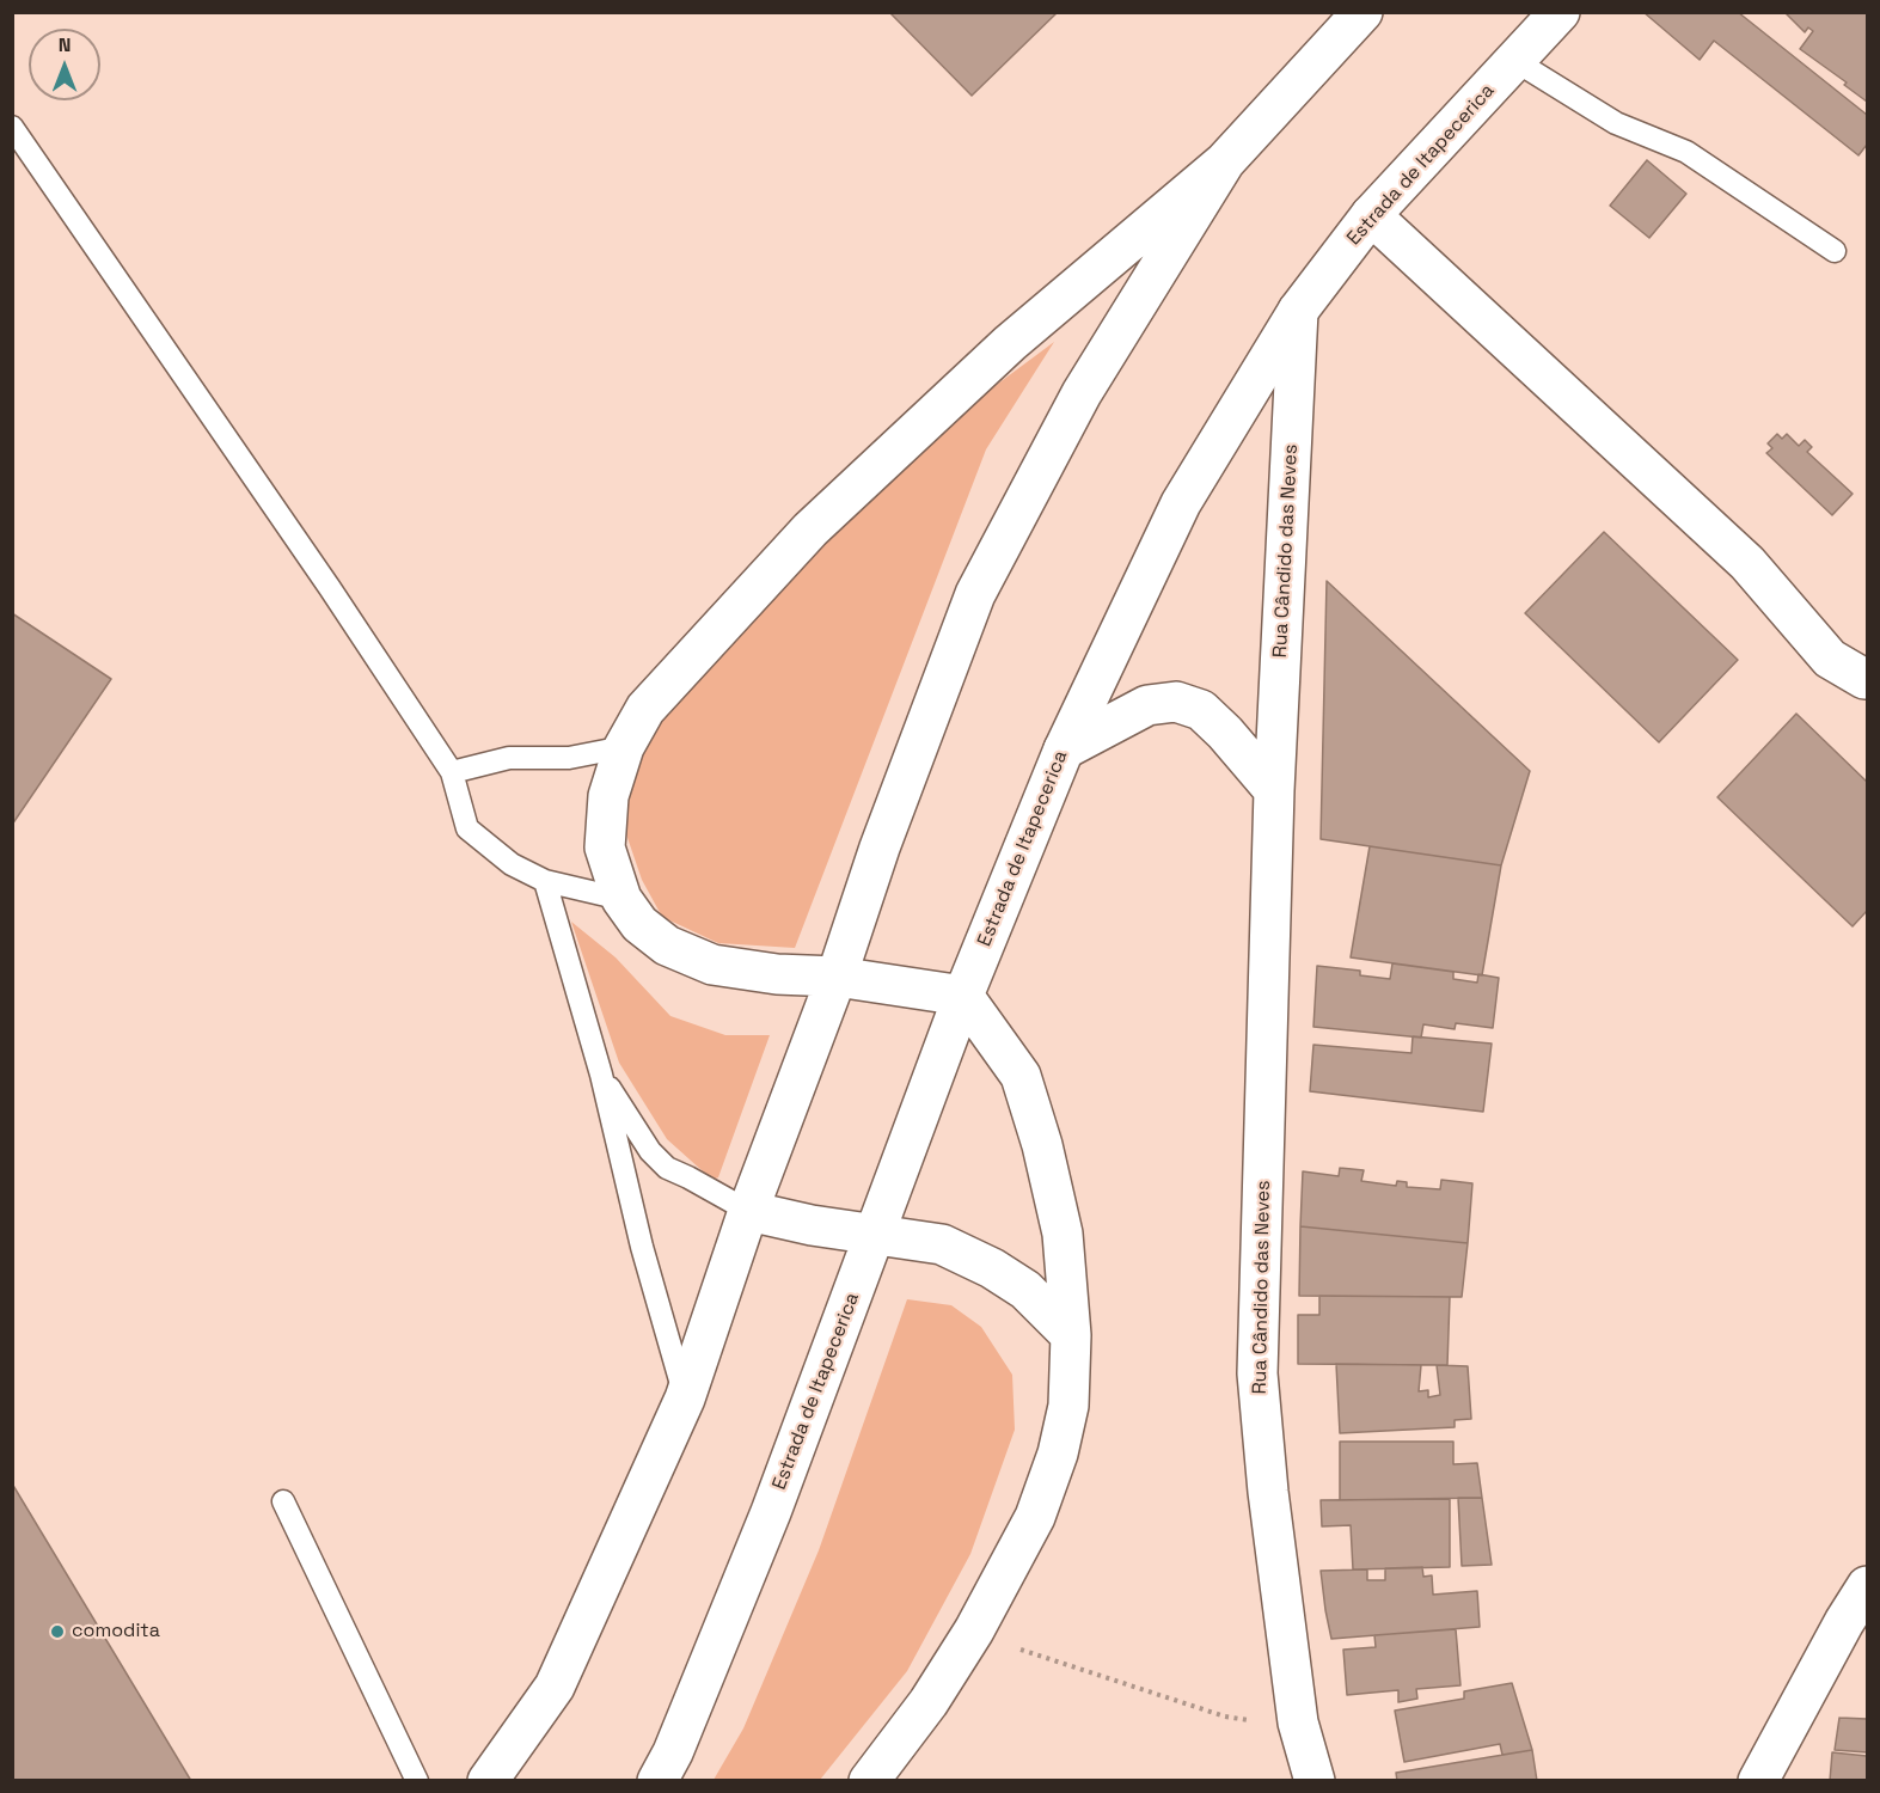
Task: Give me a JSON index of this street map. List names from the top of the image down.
{
  "streets": {
    "main road": ["Estrada de Itapecerica", "Rua Cândido das Neves"]
  },
  "crossings": [
    ["Estrada de Itapecerica", "Rua Cândido das Neves"]
  ],
  "places": ["comodita"],
  "north": "top"
}
